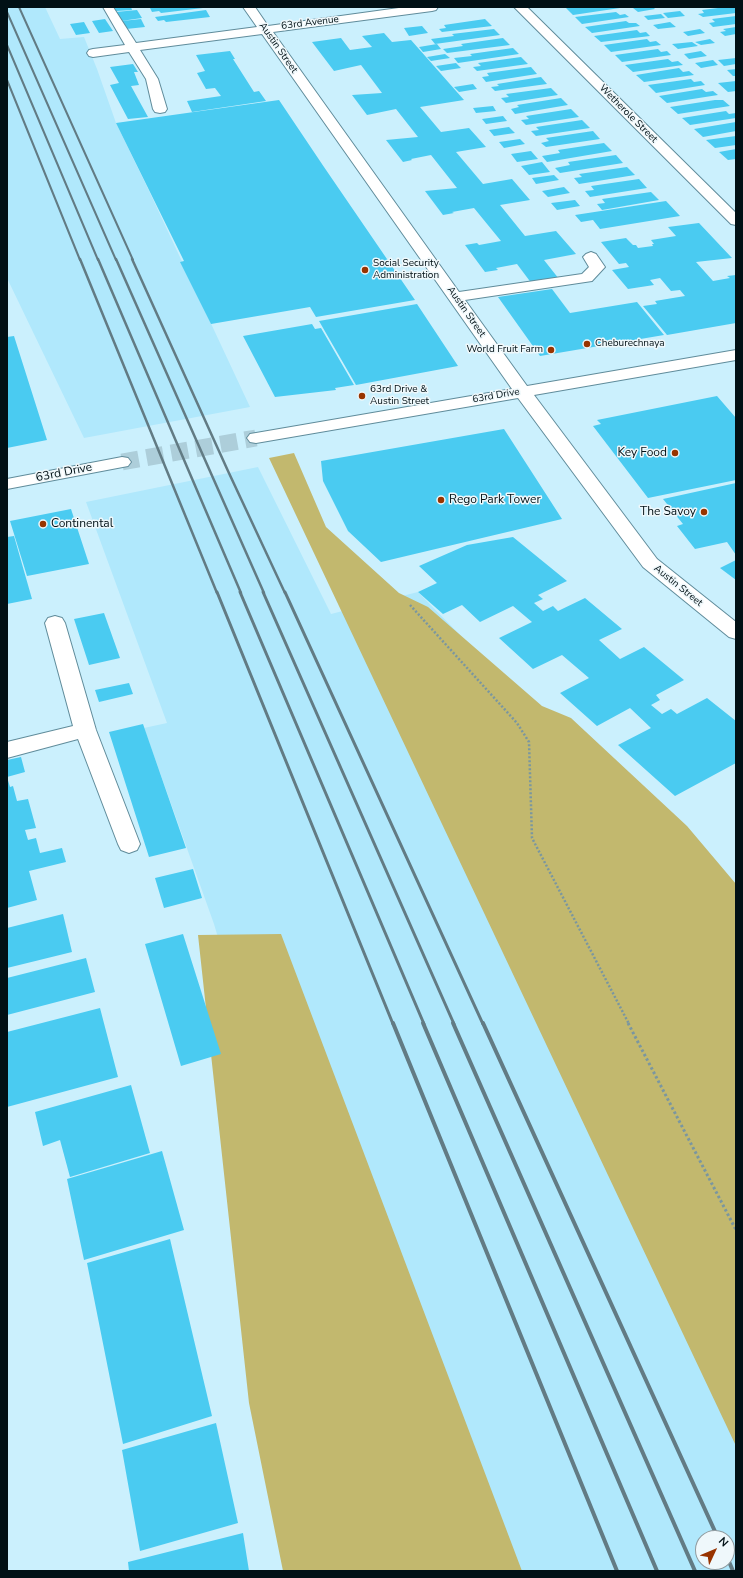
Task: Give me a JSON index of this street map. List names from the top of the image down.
{
  "streets": {
    "street": [
      "63rd Avenue",
      "Austin Street",
      "Wetherole Street",
      "63rd Drive"
    ]
  },
  "crossings": [
    ["63rd Avenue", "Austin Street"],
    ["Austin Street", "63rd Drive"]
  ],
  "places": [
    "Social Security Administration",
    "Cheburechnaya",
    "World Fruit Farm",
    "63rd Drive & Austin Street",
    "Key Food",
    "Rego Park Tower",
    "The Savoy",
    "Continental"
  ],
  "north": "top right"
}
